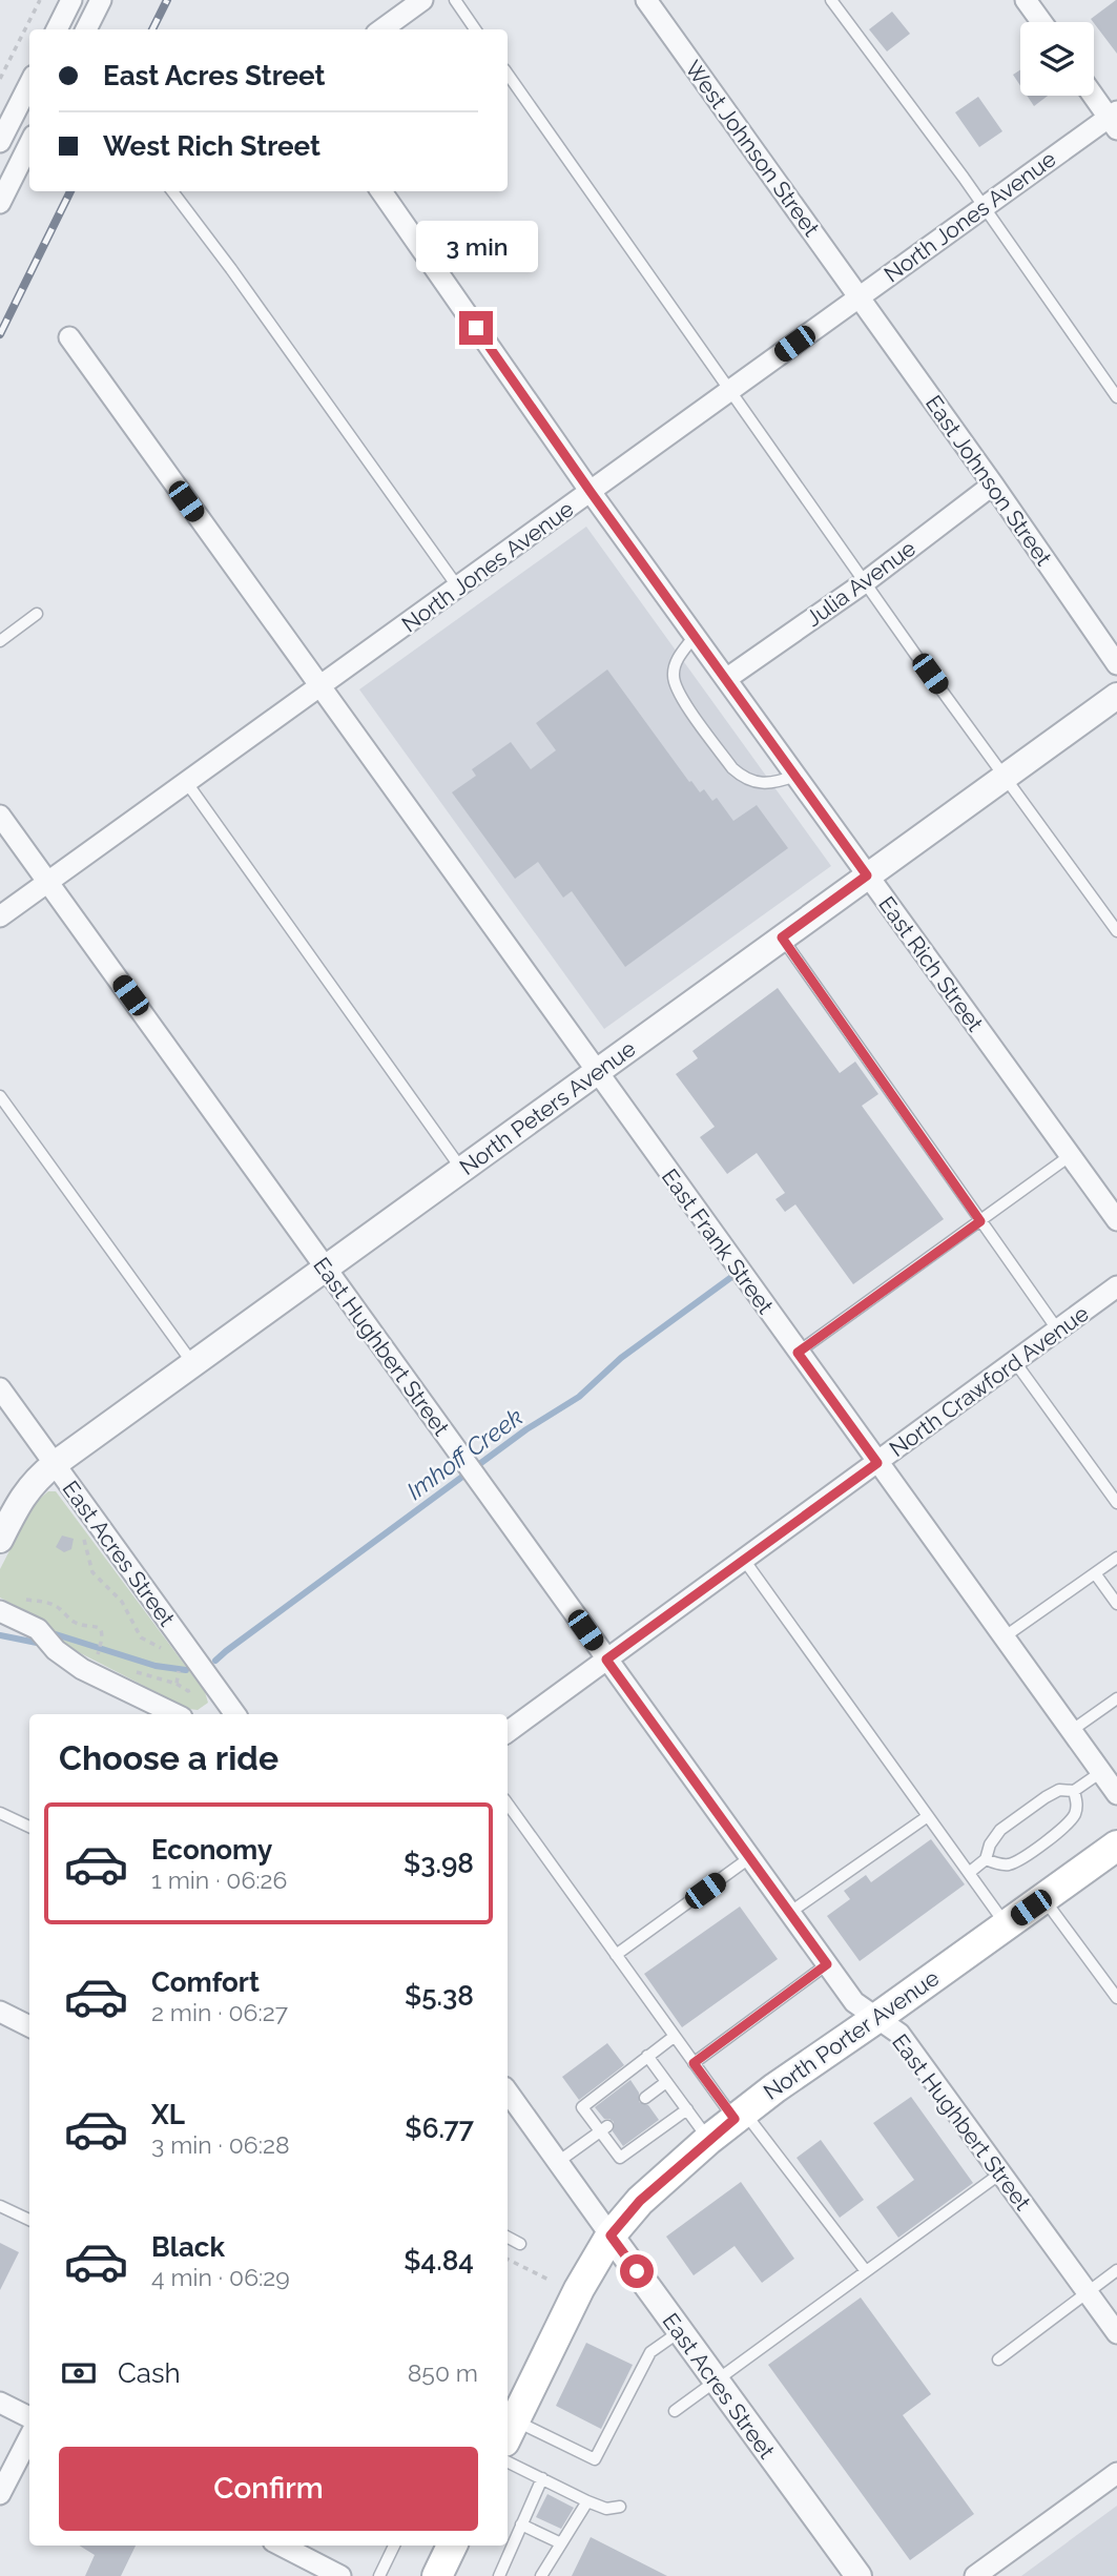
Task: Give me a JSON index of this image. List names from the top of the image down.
{
  "streets": {
    "main road": ["North Porter Avenue"],
    "street": [
      "West Johnson Street",
      "North Jones Avenue",
      "East Johnson Street",
      "Julia Avenue",
      "East Rich Street",
      "North Peters Avenue",
      "East Frank Street",
      "East Hughbert Street",
      "North Crawford Avenue",
      "East Acres Street"
    ]
  },
  "crossings": [
    ["West Johnson Street", "North Jones Avenue"],
    ["West Johnson Street", "East Johnson Street"],
    ["North Jones Avenue", "East Johnson Street"],
    ["North Jones Avenue", "East Rich Street"],
    ["North Jones Avenue", "East Frank Street"],
    ["North Jones Avenue", "East Hughbert Street"],
    ["East Johnson Street", "Julia Avenue"],
    ["Julia Avenue", "East Rich Street"],
    ["East Rich Street", "North Peters Avenue"],
    ["North Peters Avenue", "East Frank Street"],
    ["North Peters Avenue", "East Hughbert Street"],
    ["North Peters Avenue", "East Acres Street"],
    ["East Frank Street", "North Crawford Avenue"],
    ["East Hughbert Street", "North Crawford Avenue"],
    ["East Hughbert Street", "North Porter Avenue"],
    ["East Acres Street", "North Porter Avenue"]
  ],
  "water": ["Imhoff Creek"],
  "page": {
    "banner": ["East Acres Street", "West Rich Street"],
    "bubble": "3 min",
    "heading": "Choose a ride",
    "list": [
      {
        "name": "Economy",
        "note": "1 min · 06:26",
        "value": "$3.98"
      },
      {
        "name": "Comfort",
        "note": "2 min · 06:27",
        "value": "$5.38"
      },
      {
        "name": "XL",
        "note": "3 min · 06:28",
        "value": "$6.77"
      },
      {
        "name": "Black",
        "note": "4 min · 06:29",
        "value": "$4.84"
      }
    ],
    "pay": ["Cash", "850 m"],
    "buttons": "Confirm"
  }
}
